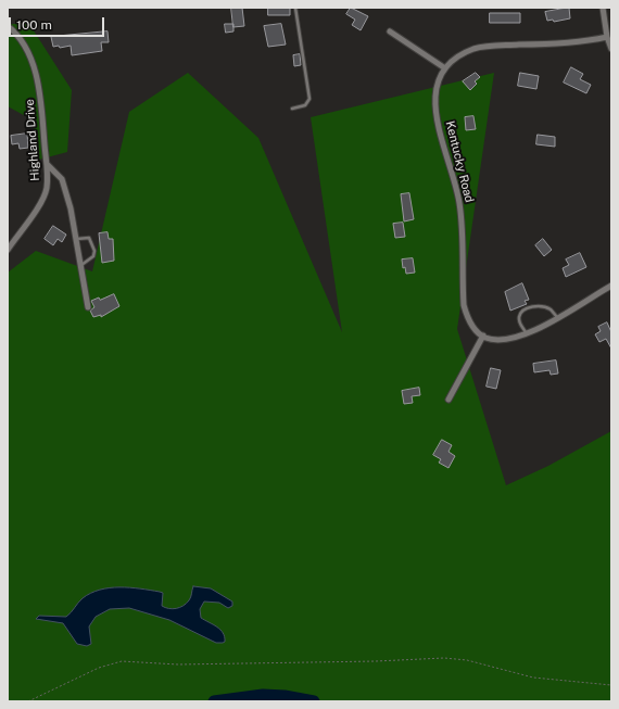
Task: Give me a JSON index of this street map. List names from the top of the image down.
{
  "streets": {
    "street": ["Highland Drive", "Kentucky Road"]
  },
  "scale_bar": "100 m"
}
